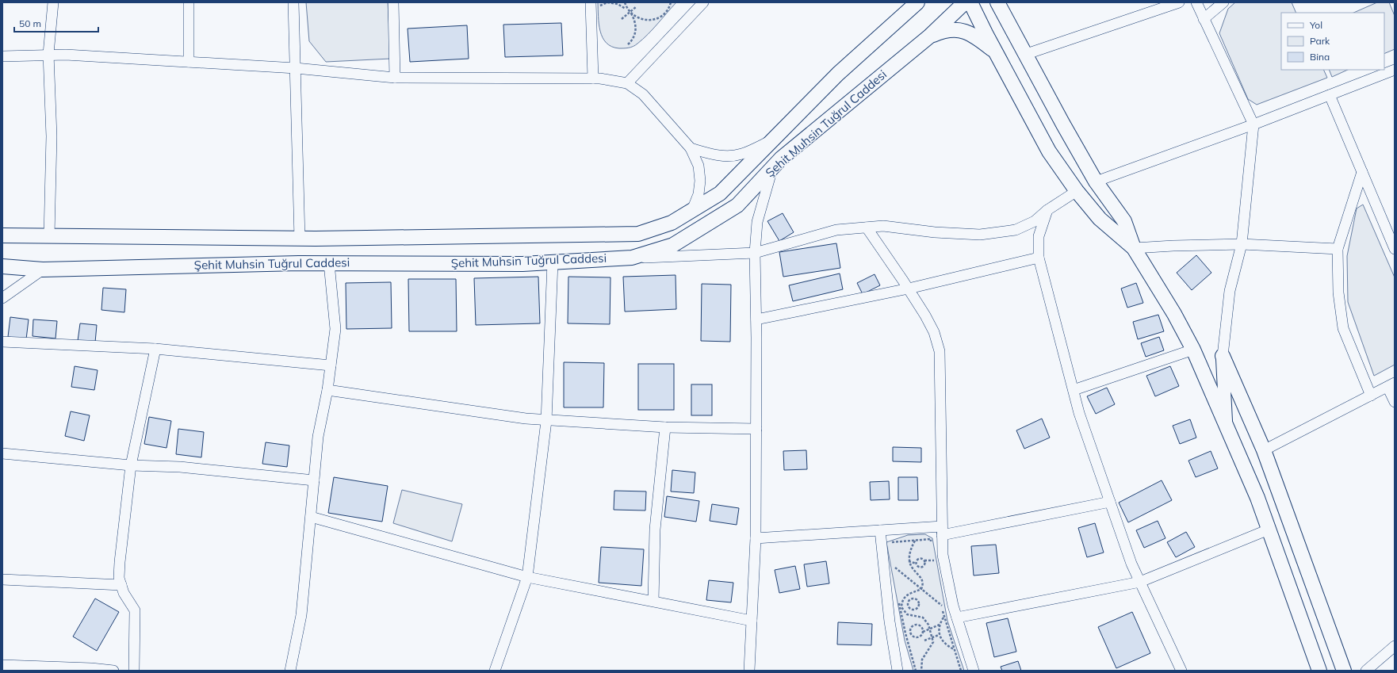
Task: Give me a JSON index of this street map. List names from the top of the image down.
{
  "streets": {
    "main road": ["Şehit Muhsin Tuğrul Caddesi"]
  },
  "legend": ["Yol", "Park", "Bina"],
  "scale_bar": "50 m"
}
